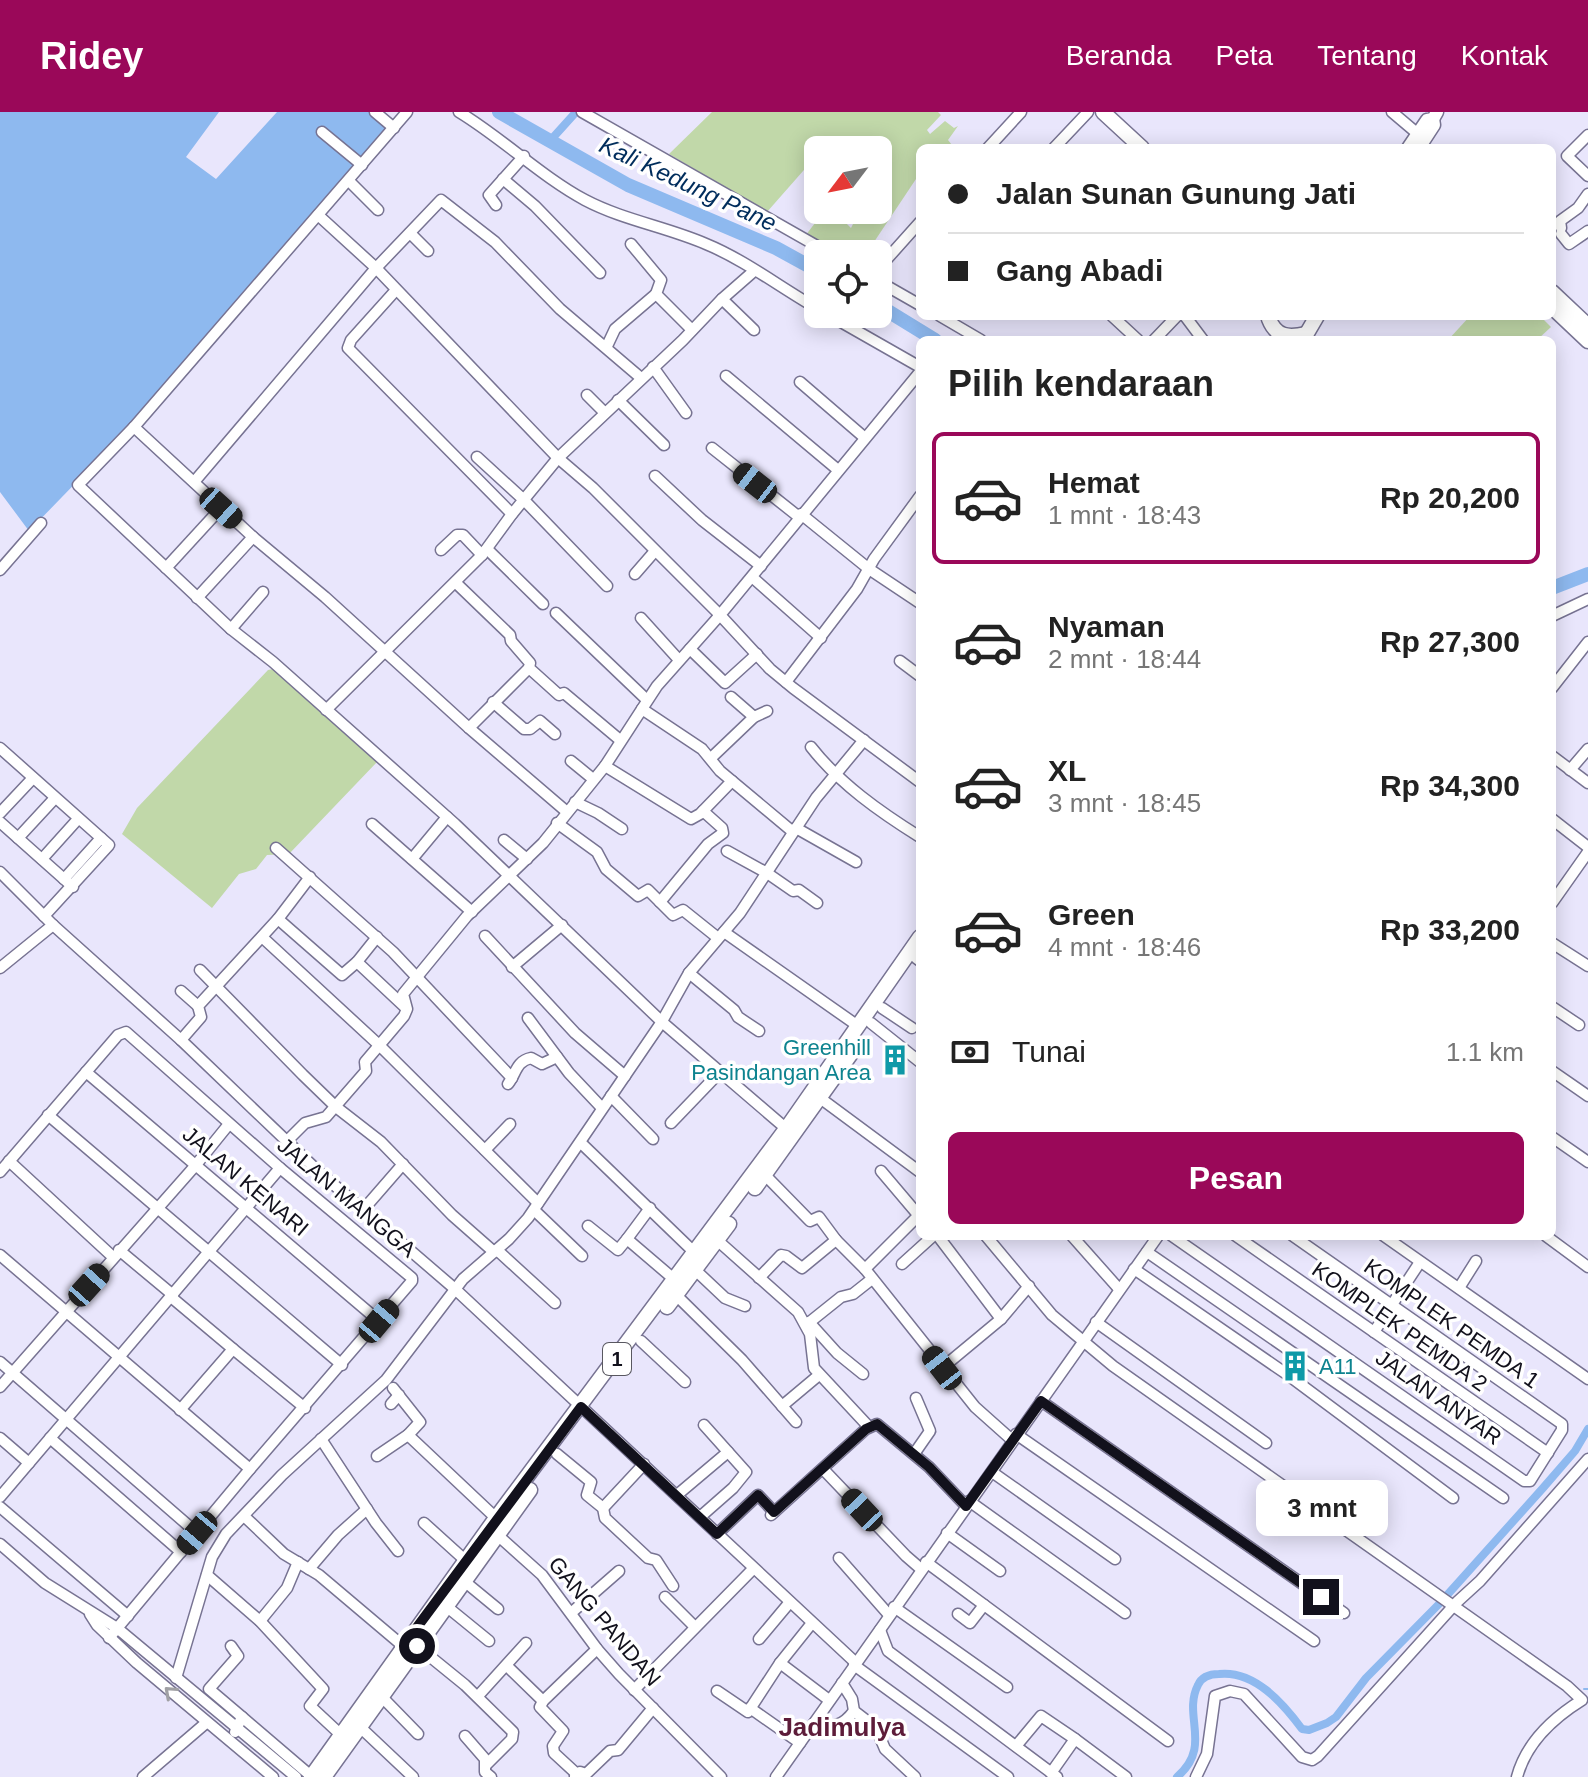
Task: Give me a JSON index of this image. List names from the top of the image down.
{
  "streets": {
    "highway": ["1"],
    "street": [
      "JALAN KENARI",
      "JALAN MANGGA",
      "KOMPLEK PEMDA 1",
      "KOMPLEK PEMDA 2",
      "JALAN ANYAR",
      "GANG PANDAN"
    ]
  },
  "crossings": [
    ["JALAN KENARI", "JALAN MANGGA"],
    ["KOMPLEK PEMDA 1", "KOMPLEK PEMDA 2"],
    ["KOMPLEK PEMDA 1", "JALAN ANYAR"],
    ["KOMPLEK PEMDA 2", "JALAN ANYAR"],
    ["1", "GANG PANDAN"]
  ],
  "districts": ["Jadimulya"],
  "water": ["Kali Kedung Pane"],
  "places": {
    "building": ["Greenhill Pasindangan Area", "A11"]
  },
  "north": "bottom left",
  "page": {
    "header": "Ridey",
    "nav": [
      "Beranda",
      "Peta",
      "Tentang",
      "Kontak"
    ],
    "banner": ["Jalan Sunan Gunung Jati", "Gang Abadi"],
    "heading": "Pilih kendaraan",
    "list": [
      {
        "name": "Hemat",
        "note": "1 mnt · 18:43",
        "value": "Rp 20,200"
      },
      {
        "name": "Nyaman",
        "note": "2 mnt · 18:44",
        "value": "Rp 27,300"
      },
      {
        "name": "XL",
        "note": "3 mnt · 18:45",
        "value": "Rp 34,300"
      },
      {
        "name": "Green",
        "note": "4 mnt · 18:46",
        "value": "Rp 33,200"
      }
    ],
    "pay": ["Tunai", "1.1 km"],
    "buttons": "Pesan",
    "bubble": "3 mnt"
  }
}
